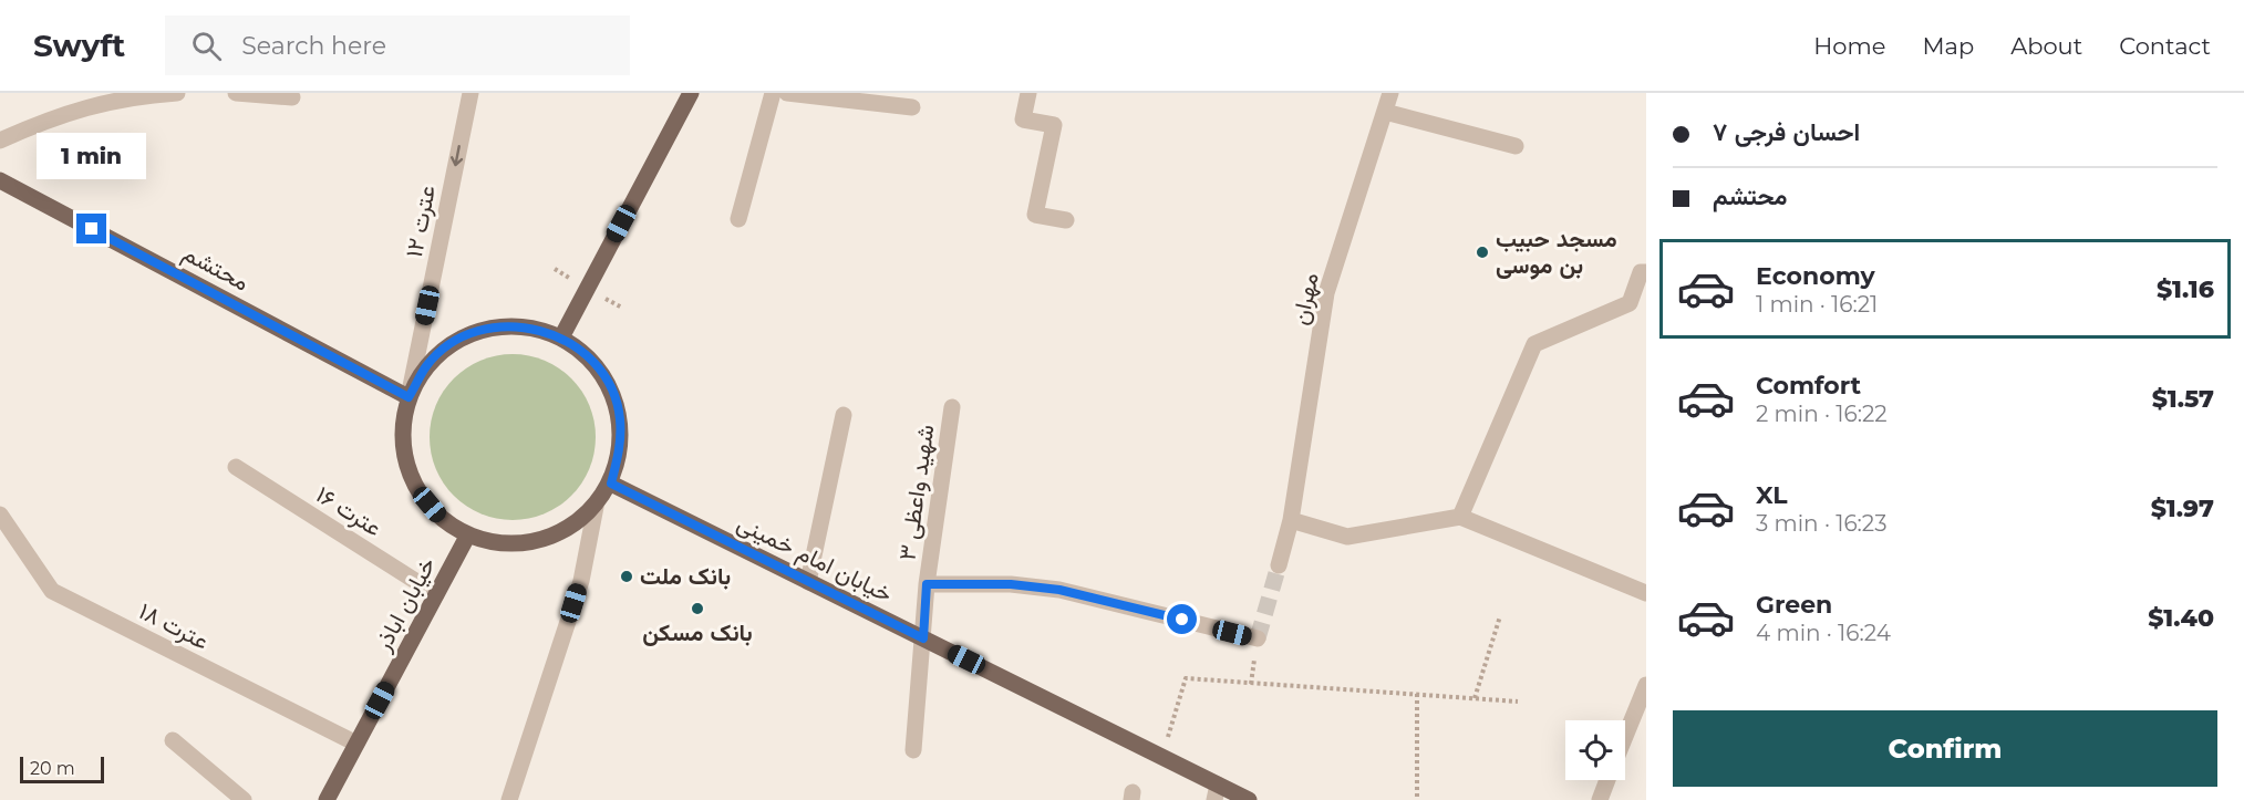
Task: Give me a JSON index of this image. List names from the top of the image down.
{
  "streets": {
    "main road": ["محتشم", "خیابان امام خمینی", "خیابان اباذر"],
    "street": [
      "عترت ۱۲",
      "مهران",
      "شهید واعظی ۳",
      "عترت ۱۶",
      "عترت ۱۸"
    ]
  },
  "crossings": [
    ["عترت ۱۲", "محتشم"],
    ["عترت ۱۲", "خیابان امام خمینی"],
    ["عترت ۱۲", "خیابان اباذر"],
    ["محتشم", "خیابان امام خمینی"],
    ["محتشم", "خیابان اباذر"],
    ["شهید واعظی ۳", "خیابان امام خمینی"],
    ["عترت ۱۶", "خیابان اباذر"],
    ["خیابان امام خمینی", "خیابان اباذر"],
    ["خیابان اباذر", "عترت ۱۸"]
  ],
  "one_way": ["عترت ۱۲"],
  "places": ["مسجد حبیب بن موسی", "بانک ملت", "بانک مسکن"],
  "scale_bar": "20 m",
  "page": {
    "header": "Swyft",
    "search": "Search here",
    "nav": [
      "Home",
      "Map",
      "About",
      "Contact"
    ],
    "banner": ["احسان فرجی ۷", "محتشم"],
    "bubble": "1 min",
    "list": [
      {
        "name": "Economy",
        "note": "1 min · 16:21",
        "value": "$1.16"
      },
      {
        "name": "Comfort",
        "note": "2 min · 16:22",
        "value": "$1.57"
      },
      {
        "name": "XL",
        "note": "3 min · 16:23",
        "value": "$1.97"
      },
      {
        "name": "Green",
        "note": "4 min · 16:24",
        "value": "$1.40"
      }
    ],
    "buttons": "Confirm",
    "scale": "20 m"
  }
}
